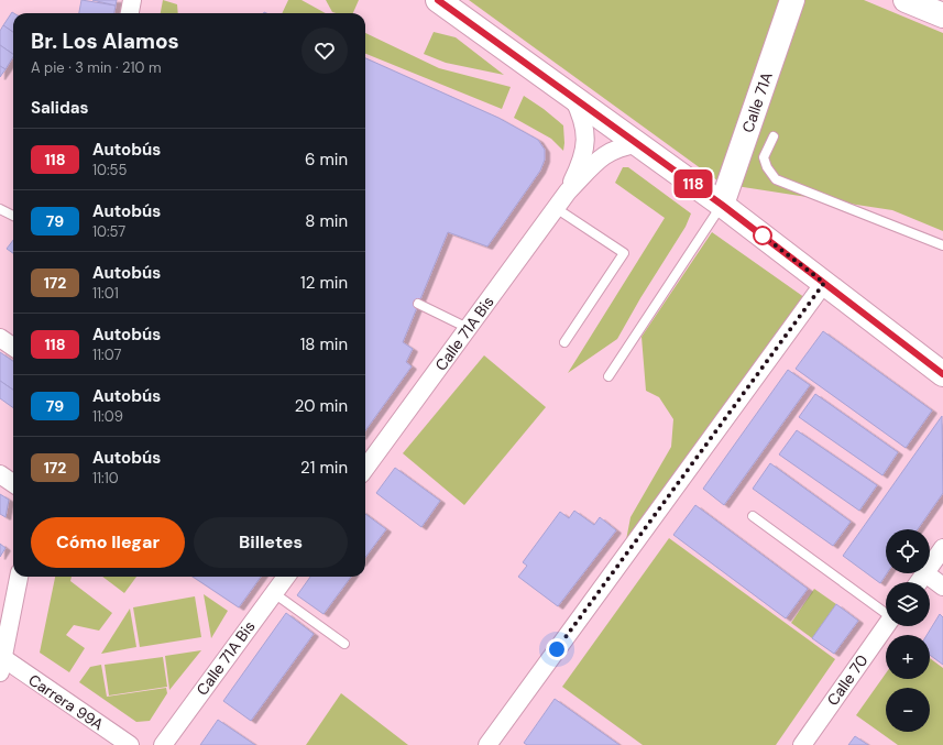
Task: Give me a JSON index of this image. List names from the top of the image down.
{
  "streets": {
    "main road": ["Calle 71A"],
    "street": ["Calle 71A Bis", "Calle 70", "Carrera 99A"]
  },
  "lines": ["bus line 118"],
  "page": {
    "on_map": "118",
    "heading": [
      ["Br. Los Alamos", "A pie · 3 min · 210 m"],
      "Salidas"
    ],
    "list": [
      {
        "mark": "118",
        "name": "Autobús",
        "note": "10:55",
        "value": "6 min"
      },
      {
        "mark": "79",
        "name": "Autobús",
        "note": "10:57",
        "value": "8 min"
      },
      {
        "mark": "172",
        "name": "Autobús",
        "note": "11:01",
        "value": "12 min"
      },
      {
        "mark": "118",
        "name": "Autobús",
        "note": "11:07",
        "value": "18 min"
      },
      {
        "mark": "79",
        "name": "Autobús",
        "note": "11:09",
        "value": "20 min"
      },
      {
        "mark": "172",
        "name": "Autobús",
        "note": "11:10",
        "value": "21 min"
      }
    ],
    "buttons": ["Cómo llegar", "Billetes"],
    "map_buttons": ["+", "−"]
  }
}
